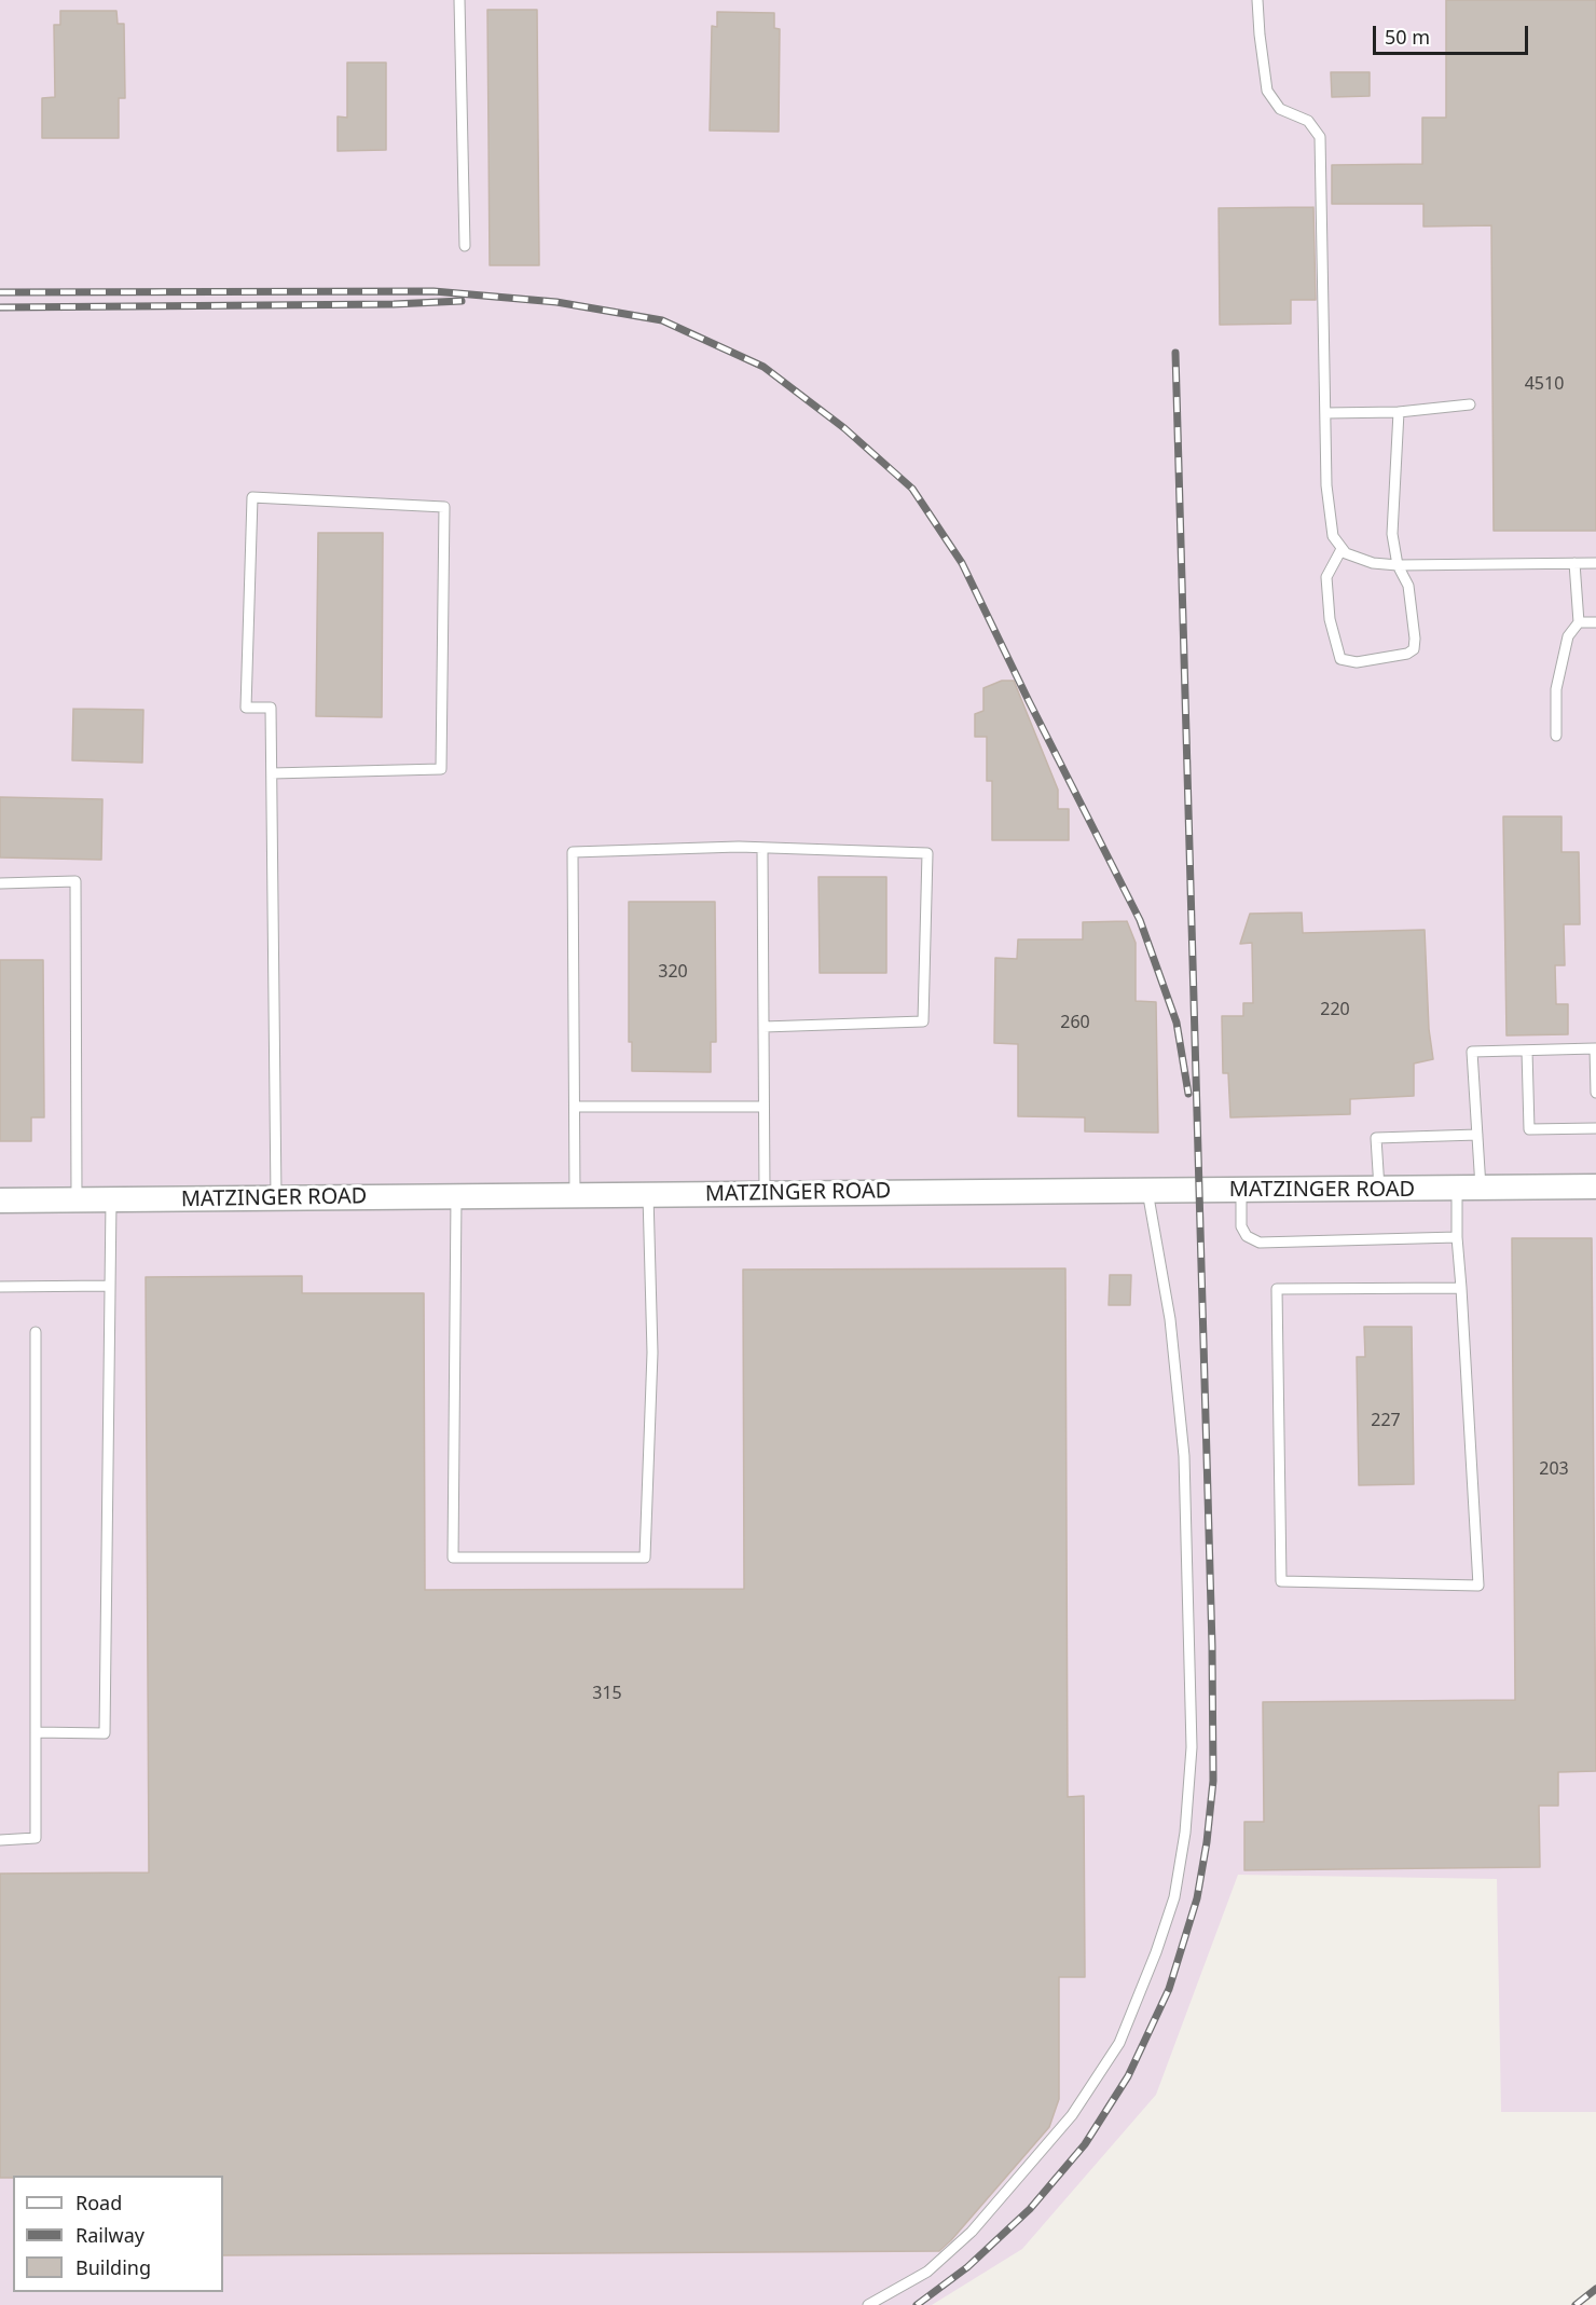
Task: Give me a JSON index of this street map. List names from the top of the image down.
{
  "streets": {
    "street": ["MATZINGER ROAD"]
  },
  "house_numbers": [
    "4510",
    "320",
    "220",
    "260",
    "227",
    "203",
    "315"
  ],
  "legend": ["Road", "Railway", "Building"],
  "scale_bar": "50 m"
}
